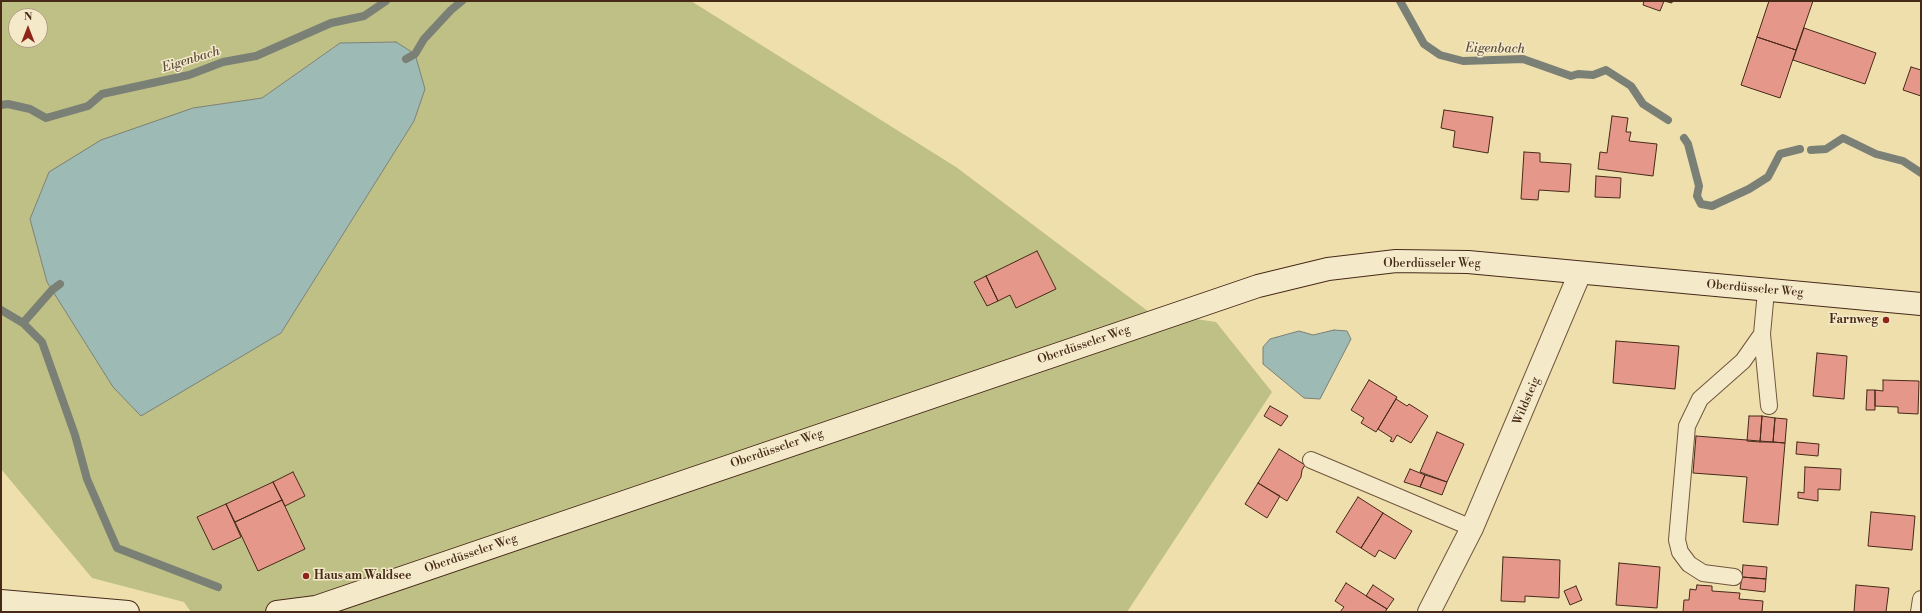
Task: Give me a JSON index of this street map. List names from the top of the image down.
{
  "streets": {
    "street": ["Oberdüsseler Weg", "Wildsteig"]
  },
  "crossings": [
    ["Oberdüsseler Weg", "Wildsteig"]
  ],
  "water": ["Eigenbach"],
  "places": ["Farnweg", "Haus am Waldsee"],
  "north": "top"
}
